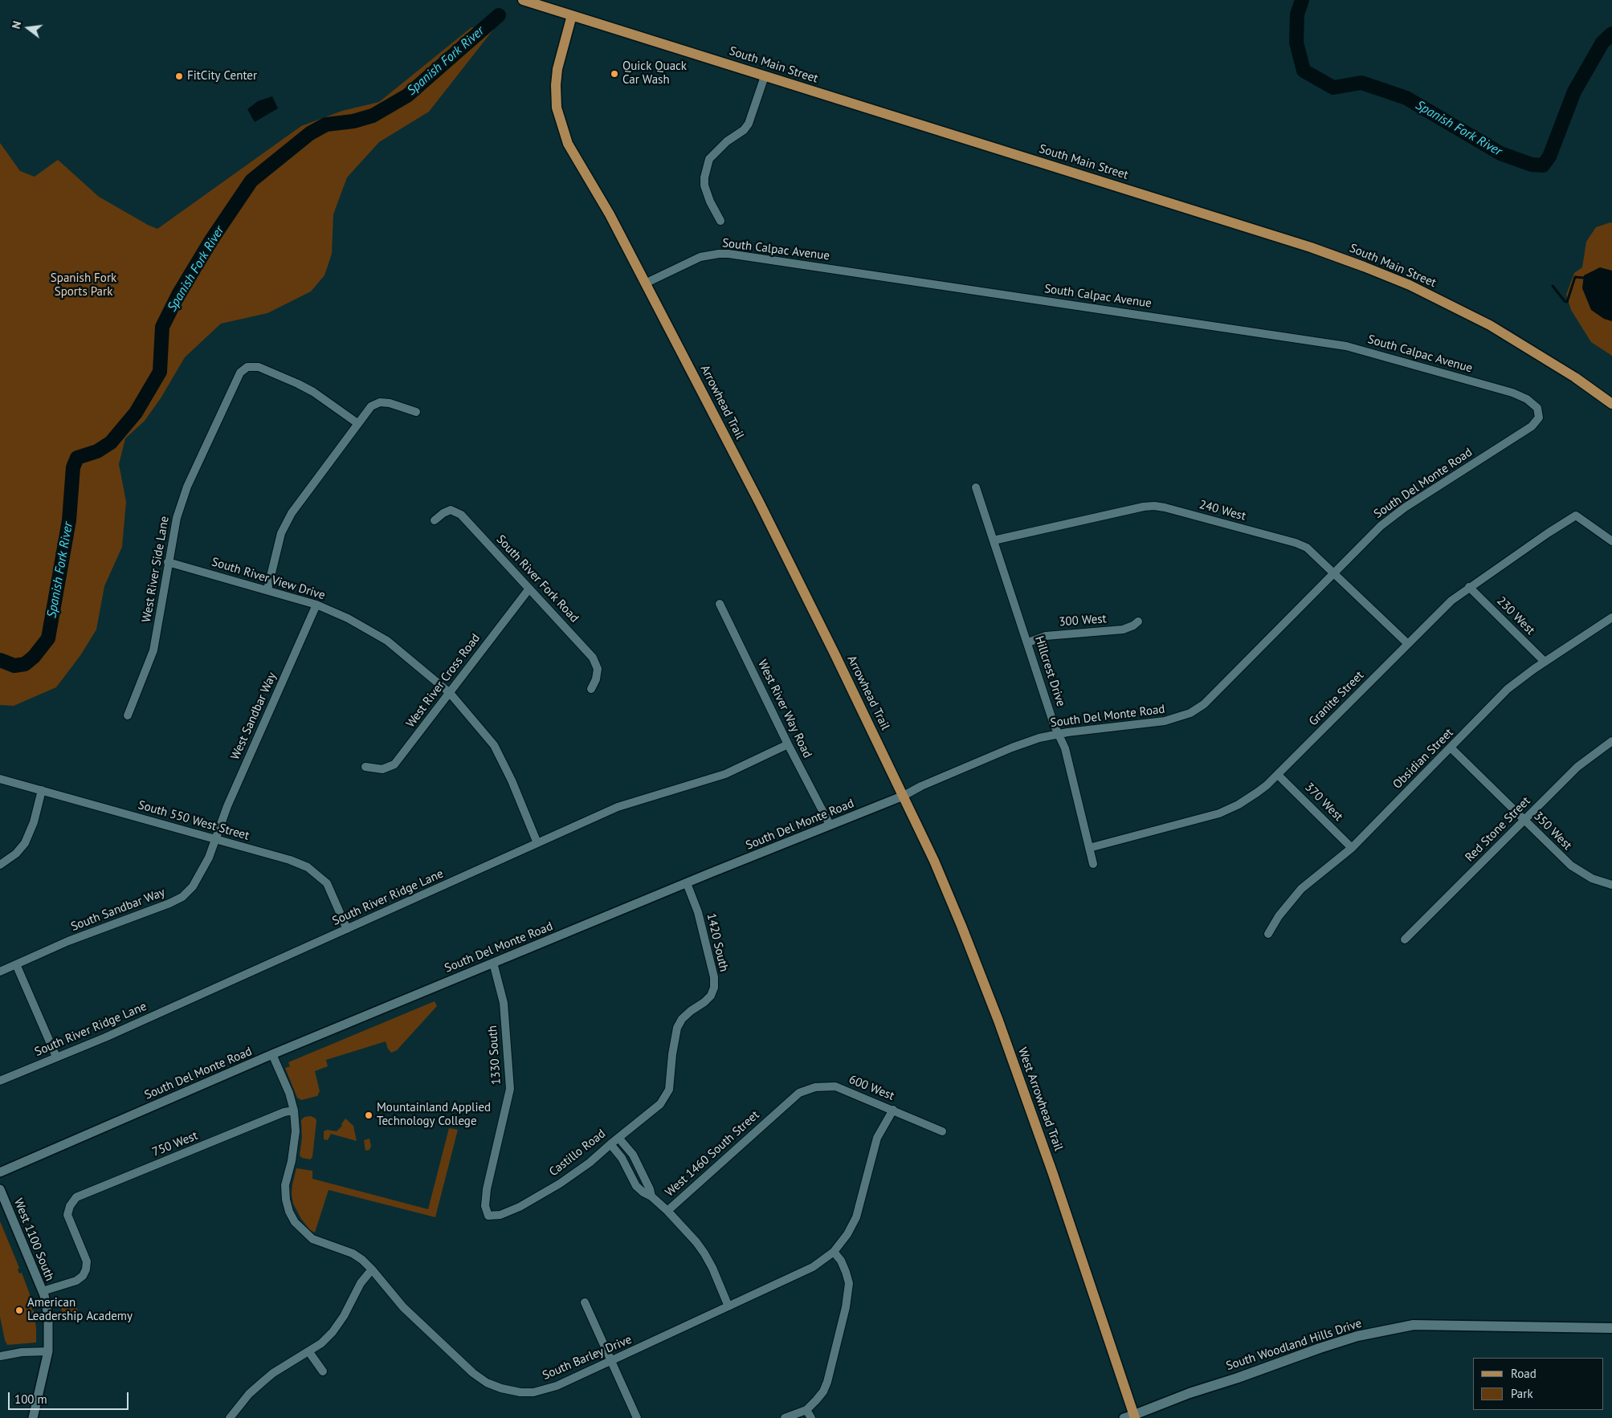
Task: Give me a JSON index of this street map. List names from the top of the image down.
{
  "streets": {
    "main road": [
      "South Main Street",
      "Arrowhead Trail",
      "West Arrowhead Trail",
      "South Woodland Hills Drive"
    ],
    "street": [
      "South Calpac Avenue",
      "South Del Monte Road",
      "240 West",
      "West River Side Lane",
      "South River View Drive",
      "South River Fork Road",
      "230 West",
      "300 West",
      "Hillcrest Drive",
      "West River Cross Road",
      "Granite Street",
      "West River Way Road",
      "West Sandbar Way",
      "Obsidian Street",
      "370 West",
      "South 550 West Street",
      "Red Stone Street",
      "350 West",
      "South River Ridge Lane",
      "South Sandbar Way",
      "1420 South",
      "1330 South",
      "600 West",
      "750 West",
      "Castillo Road",
      "West 1460 South Street",
      "West 1100 South",
      "South Barley Drive"
    ]
  },
  "crossings": [
    ["South Main Street", "Arrowhead Trail"],
    ["South Calpac Avenue", "Arrowhead Trail"],
    ["South Calpac Avenue", "South Del Monte Road"],
    ["Arrowhead Trail", "South Del Monte Road"],
    ["Arrowhead Trail", "West Arrowhead Trail"],
    ["South Del Monte Road", "240 West"],
    ["South Del Monte Road", "Hillcrest Drive"],
    ["South Del Monte Road", "West River Way Road"],
    ["South Del Monte Road", "1420 South"],
    ["South Del Monte Road", "1330 South"],
    ["South Del Monte Road", "West Arrowhead Trail"],
    ["240 West", "Hillcrest Drive"],
    ["240 West", "Granite Street"],
    ["West River Side Lane", "South River View Drive"],
    ["South River View Drive", "West River Cross Road"],
    ["South River View Drive", "West Sandbar Way"],
    ["South River View Drive", "South River Ridge Lane"],
    ["South River Fork Road", "West River Cross Road"],
    ["230 West", "Granite Street"],
    ["230 West", "Obsidian Street"],
    ["300 West", "Hillcrest Drive"],
    ["Hillcrest Drive", "Granite Street"],
    ["Granite Street", "370 West"],
    ["West River Way Road", "South River Ridge Lane"],
    ["West Sandbar Way", "South 550 West Street"],
    ["West Sandbar Way", "South Sandbar Way"],
    ["Obsidian Street", "370 West"],
    ["Obsidian Street", "350 West"],
    ["South 550 West Street", "South River Ridge Lane"],
    ["South 550 West Street", "South Sandbar Way"],
    ["Red Stone Street", "350 West"],
    ["1420 South", "Castillo Road"],
    ["1330 South", "Castillo Road"],
    ["600 West", "West 1460 South Street"],
    ["600 West", "South Barley Drive"],
    ["West Arrowhead Trail", "South Woodland Hills Drive"],
    ["750 West", "West 1100 South"],
    ["750 West", "South Barley Drive"]
  ],
  "water": ["Spanish Fork River"],
  "parks": ["Spanish Fork Sports Park"],
  "places": [
    "Quick Quack Car Wash",
    "FitCity Center",
    "Mountainland Applied Technology College",
    "American Leadership Academy"
  ],
  "legend": ["Road", "Park"],
  "scale_bar": "100 m",
  "north": "left"
}
